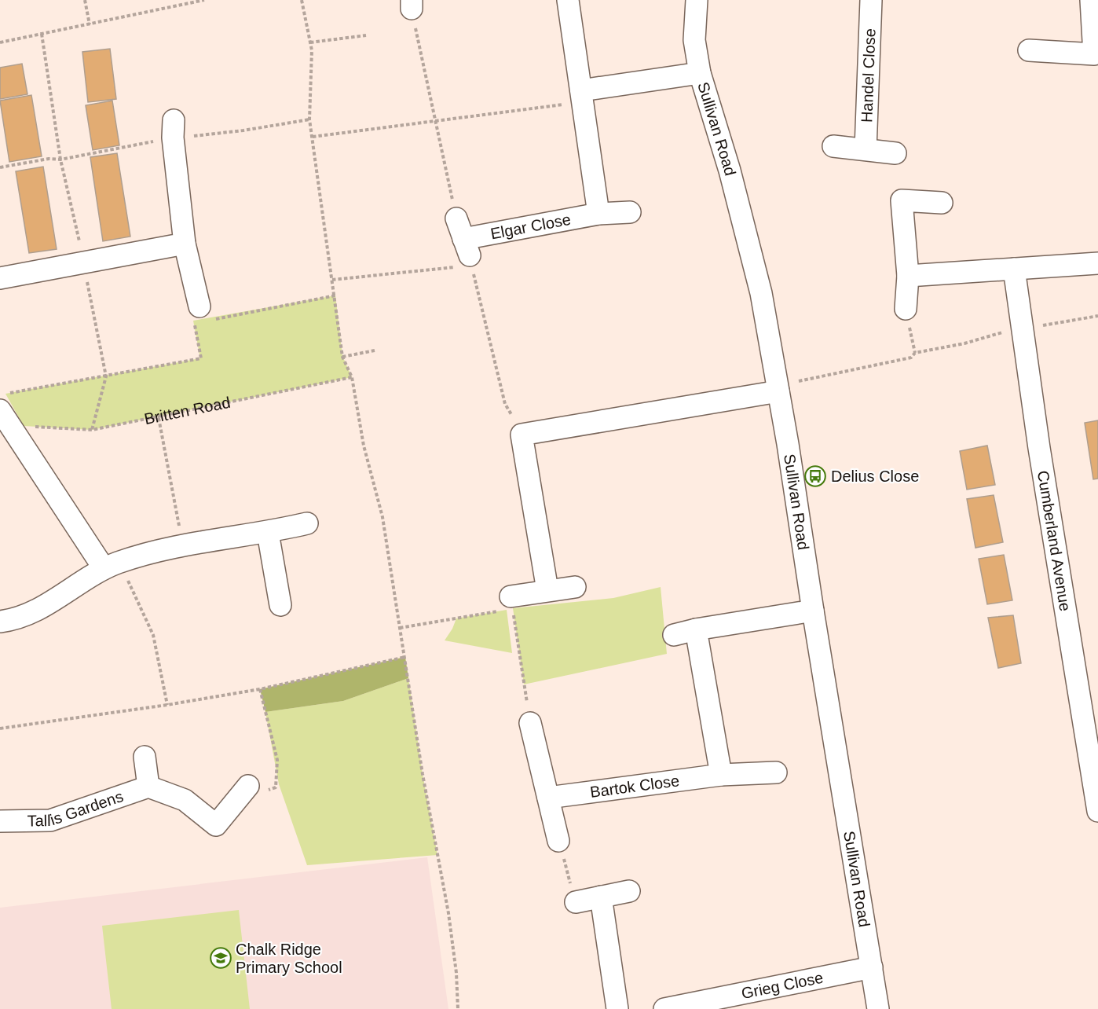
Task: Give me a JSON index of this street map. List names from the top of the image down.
{
  "streets": {
    "street": [
      "Handel Close",
      "Sullivan Road",
      "Elgar Close",
      "Cumberland Avenue",
      "Bartok Close",
      "Tallis Gardens",
      "Grieg Close"
    ],
    "path": ["Britten Road"]
  },
  "crossings": [
    ["Sullivan Road", "Grieg Close"]
  ],
  "places": {
    "bus stop": ["Delius Close"],
    "school or university": ["Chalk Ridge Primary School"]
  }
}
